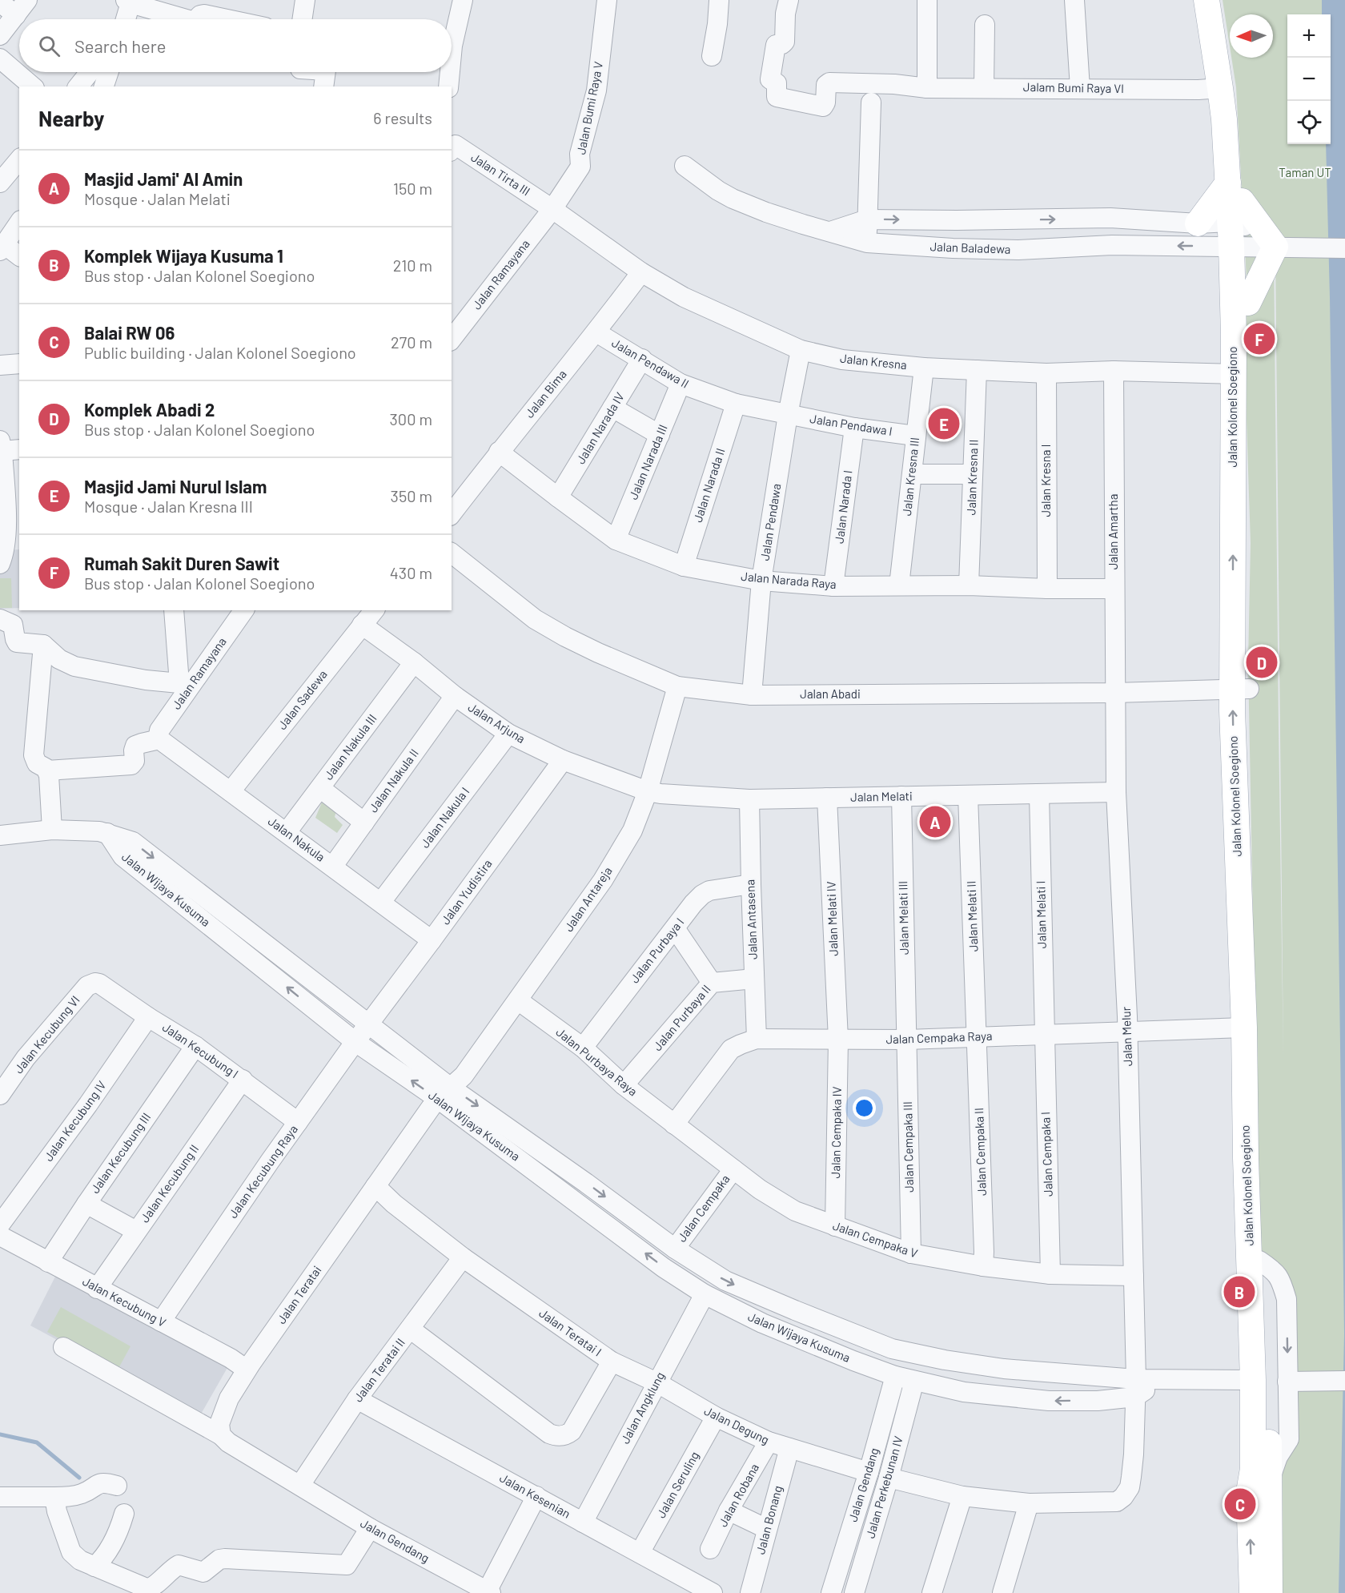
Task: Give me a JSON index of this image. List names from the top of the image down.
{
  "streets": {
    "main road": ["Jalan Kolonel Soegiono"],
    "street": [
      "Jalam Bumi Raya VI",
      "Jalan Bumi Raya V",
      "Jalan Tirta III",
      "Jalan Baladewa",
      "Jalan Ramayana",
      "Jalan Kresna",
      "Jalan Pendawa II",
      "Jalan Bima",
      "Jalan Pendawa I",
      "Jalan Narada IV",
      "Jalan Narada III",
      "Jalan Kresna III",
      "Jalan Kresna II",
      "Jalan Kresna I",
      "Jalan Narada II",
      "Jalan Narada I",
      "Jalan Pendawa",
      "Jalan Amartha",
      "Jalan Narada Raya",
      "Jalan Abadi",
      "Jalan Sadewa",
      "Jalan Arjuna",
      "Jalan Nakula III",
      "Jalan Nakula II",
      "Jalan Melati",
      "Jalan Nakula I",
      "Jalan Nakula",
      "Jalan Wijaya Kusuma",
      "Jalan Yudistira",
      "Jalan Antareja",
      "Jalan Melati I",
      "Jalan Melati II",
      "Jalan Melati III",
      "Jalan Melati IV",
      "Jalan Antasena",
      "Jalan Purbaya I",
      "Jalan Purbaya II",
      "Jalan Kecubung VI",
      "Jalan Melur",
      "Jalan Cempaka Raya",
      "Jalan Kecubung I",
      "Jalan Purbaya Raya",
      "Jalan Kecubung IV",
      "Jalan Cempaka IV",
      "Jalan Cempaka III",
      "Jalan Cempaka II",
      "Jalan Kecubung III",
      "Jalan Cempaka I",
      "Jalan Kecubung Raya",
      "Jalan Kecubung II",
      "Jalan Cempaka",
      "Jalan Cempaka V",
      "Jalan Teratai",
      "Jalan Kecubung V",
      "Jalan Teratai I",
      "Jalan Teratai II",
      "Jalan Angklung",
      "Jalan Degung",
      "Jalan Seruling",
      "Jalan Gendang",
      "Jalan Perkebunan IV",
      "Jalan Robana",
      "Jalan Kesenian",
      "Jalan Bonang"
    ]
  },
  "crossings": [
    ["Jalam Bumi Raya VI", "Jalan Kolonel Soegiono"],
    ["Jalan Bumi Raya V", "Jalan Tirta III"],
    ["Jalan Bumi Raya V", "Jalan Ramayana"],
    ["Jalan Bumi Raya V", "Jalan Kresna"],
    ["Jalan Tirta III", "Jalan Ramayana"],
    ["Jalan Tirta III", "Jalan Kresna"],
    ["Jalan Baladewa", "Jalan Kolonel Soegiono"],
    ["Jalan Ramayana", "Jalan Kresna"],
    ["Jalan Ramayana", "Jalan Nakula"],
    ["Jalan Kresna", "Jalan Bima"],
    ["Jalan Kresna", "Jalan Kolonel Soegiono"],
    ["Jalan Kresna", "Jalan Kresna III"],
    ["Jalan Kresna", "Jalan Kresna II"],
    ["Jalan Kresna", "Jalan Kresna I"],
    ["Jalan Kresna", "Jalan Pendawa"],
    ["Jalan Kresna", "Jalan Amartha"],
    ["Jalan Pendawa II", "Jalan Bima"],
    ["Jalan Pendawa II", "Jalan Pendawa I"],
    ["Jalan Pendawa II", "Jalan Narada IV"],
    ["Jalan Pendawa II", "Jalan Narada III"],
    ["Jalan Pendawa II", "Jalan Narada II"],
    ["Jalan Pendawa II", "Jalan Pendawa"],
    ["Jalan Bima", "Jalan Narada Raya"],
    ["Jalan Kolonel Soegiono", "Jalan Abadi"],
    ["Jalan Kolonel Soegiono", "Jalan Wijaya Kusuma"],
    ["Jalan Kolonel Soegiono", "Jalan Cempaka Raya"],
    ["Jalan Pendawa I", "Jalan Kresna III"],
    ["Jalan Pendawa I", "Jalan Narada I"],
    ["Jalan Pendawa I", "Jalan Pendawa"],
    ["Jalan Narada IV", "Jalan Narada Raya"],
    ["Jalan Narada III", "Jalan Narada Raya"],
    ["Jalan Kresna III", "Jalan Narada Raya"],
    ["Jalan Kresna II", "Jalan Narada Raya"],
    ["Jalan Kresna I", "Jalan Narada Raya"],
    ["Jalan Narada II", "Jalan Narada Raya"],
    ["Jalan Narada I", "Jalan Narada Raya"],
    ["Jalan Pendawa", "Jalan Narada Raya"],
    ["Jalan Pendawa", "Jalan Abadi"],
    ["Jalan Amartha", "Jalan Narada Raya"],
    ["Jalan Amartha", "Jalan Abadi"],
    ["Jalan Amartha", "Jalan Melur"],
    ["Jalan Abadi", "Jalan Antareja"],
    ["Jalan Abadi", "Jalan Melur"],
    ["Jalan Sadewa", "Jalan Arjuna"],
    ["Jalan Sadewa", "Jalan Nakula"],
    ["Jalan Arjuna", "Jalan Nakula III"],
    ["Jalan Arjuna", "Jalan Nakula II"],
    ["Jalan Arjuna", "Jalan Melati"],
    ["Jalan Arjuna", "Jalan Nakula I"],
    ["Jalan Arjuna", "Jalan Yudistira"],
    ["Jalan Arjuna", "Jalan Antareja"],
    ["Jalan Nakula III", "Jalan Nakula"],
    ["Jalan Nakula II", "Jalan Nakula"],
    ["Jalan Melati", "Jalan Antareja"],
    ["Jalan Melati", "Jalan Melati I"],
    ["Jalan Melati", "Jalan Melati II"],
    ["Jalan Melati", "Jalan Melati III"],
    ["Jalan Melati", "Jalan Melati IV"],
    ["Jalan Melati", "Jalan Antasena"],
    ["Jalan Melati", "Jalan Melur"],
    ["Jalan Nakula I", "Jalan Nakula"],
    ["Jalan Nakula", "Jalan Yudistira"],
    ["Jalan Wijaya Kusuma", "Jalan Yudistira"],
    ["Jalan Wijaya Kusuma", "Jalan Antareja"],
    ["Jalan Wijaya Kusuma", "Jalan Melur"],
    ["Jalan Wijaya Kusuma", "Jalan Kecubung Raya"],
    ["Jalan Wijaya Kusuma", "Jalan Cempaka"],
    ["Jalan Wijaya Kusuma", "Jalan Teratai"],
    ["Jalan Wijaya Kusuma", "Jalan Angklung"],
    ["Jalan Wijaya Kusuma", "Jalan Gendang"],
    ["Jalan Wijaya Kusuma", "Jalan Perkebunan IV"],
    ["Jalan Yudistira", "Jalan Kecubung Raya"],
    ["Jalan Antareja", "Jalan Purbaya Raya"],
    ["Jalan Antareja", "Jalan Teratai"],
    ["Jalan Melati I", "Jalan Cempaka Raya"],
    ["Jalan Melati I", "Jalan Cempaka I"],
    ["Jalan Melati II", "Jalan Cempaka Raya"],
    ["Jalan Melati II", "Jalan Cempaka II"],
    ["Jalan Melati III", "Jalan Cempaka Raya"],
    ["Jalan Melati III", "Jalan Cempaka III"],
    ["Jalan Melati IV", "Jalan Cempaka Raya"],
    ["Jalan Melati IV", "Jalan Cempaka IV"],
    ["Jalan Antasena", "Jalan Purbaya I"],
    ["Jalan Antasena", "Jalan Purbaya II"],
    ["Jalan Antasena", "Jalan Cempaka Raya"],
    ["Jalan Purbaya I", "Jalan Purbaya Raya"],
    ["Jalan Purbaya II", "Jalan Purbaya Raya"],
    ["Jalan Kecubung VI", "Jalan Kecubung I"],
    ["Jalan Melur", "Jalan Cempaka Raya"],
    ["Jalan Melur", "Jalan Cempaka V"],
    ["Jalan Melur", "Jalan Perkebunan IV"],
    ["Jalan Cempaka Raya", "Jalan Purbaya Raya"],
    ["Jalan Cempaka Raya", "Jalan Cempaka IV"],
    ["Jalan Cempaka Raya", "Jalan Cempaka III"],
    ["Jalan Cempaka Raya", "Jalan Cempaka II"],
    ["Jalan Cempaka Raya", "Jalan Cempaka I"],
    ["Jalan Cempaka Raya", "Jalan Cempaka V"],
    ["Jalan Kecubung I", "Jalan Kecubung IV"],
    ["Jalan Kecubung I", "Jalan Kecubung III"],
    ["Jalan Kecubung I", "Jalan Kecubung Raya"],
    ["Jalan Kecubung I", "Jalan Kecubung II"],
    ["Jalan Purbaya Raya", "Jalan Cempaka V"],
    ["Jalan Cempaka IV", "Jalan Cempaka V"],
    ["Jalan Cempaka III", "Jalan Cempaka V"],
    ["Jalan Cempaka II", "Jalan Cempaka V"],
    ["Jalan Kecubung III", "Jalan Kecubung V"],
    ["Jalan Cempaka I", "Jalan Cempaka V"],
    ["Jalan Kecubung Raya", "Jalan Kecubung V"],
    ["Jalan Kecubung II", "Jalan Kecubung V"],
    ["Jalan Cempaka", "Jalan Cempaka V"],
    ["Jalan Teratai", "Jalan Kecubung V"],
    ["Jalan Teratai", "Jalan Teratai I"],
    ["Jalan Teratai I", "Jalan Teratai II"],
    ["Jalan Teratai I", "Jalan Degung"],
    ["Jalan Teratai II", "Jalan Gendang"],
    ["Jalan Teratai II", "Jalan Kesenian"],
    ["Jalan Angklung", "Jalan Degung"],
    ["Jalan Angklung", "Jalan Kesenian"],
    ["Jalan Degung", "Jalan Seruling"],
    ["Jalan Degung", "Jalan Gendang"],
    ["Jalan Degung", "Jalan Robana"],
    ["Jalan Degung", "Jalan Bonang"],
    ["Jalan Seruling", "Jalan Kesenian"]
  ],
  "parks": ["Taman UT"],
  "north": "left",
  "page": {
    "map_buttons": ["+", "−"],
    "search": "Search here",
    "heading": ["Nearby", "6 results"],
    "list": [
      {
        "mark": "A",
        "name": "Masjid Jami' Al Amin",
        "note": "Mosque · Jalan Melati",
        "value": "150 m"
      },
      {
        "mark": "B",
        "name": "Komplek Wijaya Kusuma 1",
        "note": "Bus stop · Jalan Kolonel Soegiono",
        "value": "210 m"
      },
      {
        "mark": "C",
        "name": "Balai RW 06",
        "note": "Public building · Jalan Kolonel Soegiono",
        "value": "270 m"
      },
      {
        "mark": "D",
        "name": "Komplek Abadi 2",
        "note": "Bus stop · Jalan Kolonel Soegiono",
        "value": "300 m"
      },
      {
        "mark": "E",
        "name": "Masjid Jami Nurul Islam",
        "note": "Mosque · Jalan Kresna III",
        "value": "350 m"
      },
      {
        "mark": "F",
        "name": "Rumah Sakit Duren Sawit",
        "note": "Bus stop · Jalan Kolonel Soegiono",
        "value": "430 m"
      }
    ],
    "pins": [
      "F",
      "E",
      "D",
      "A",
      "B",
      "C"
    ]
  }
}
